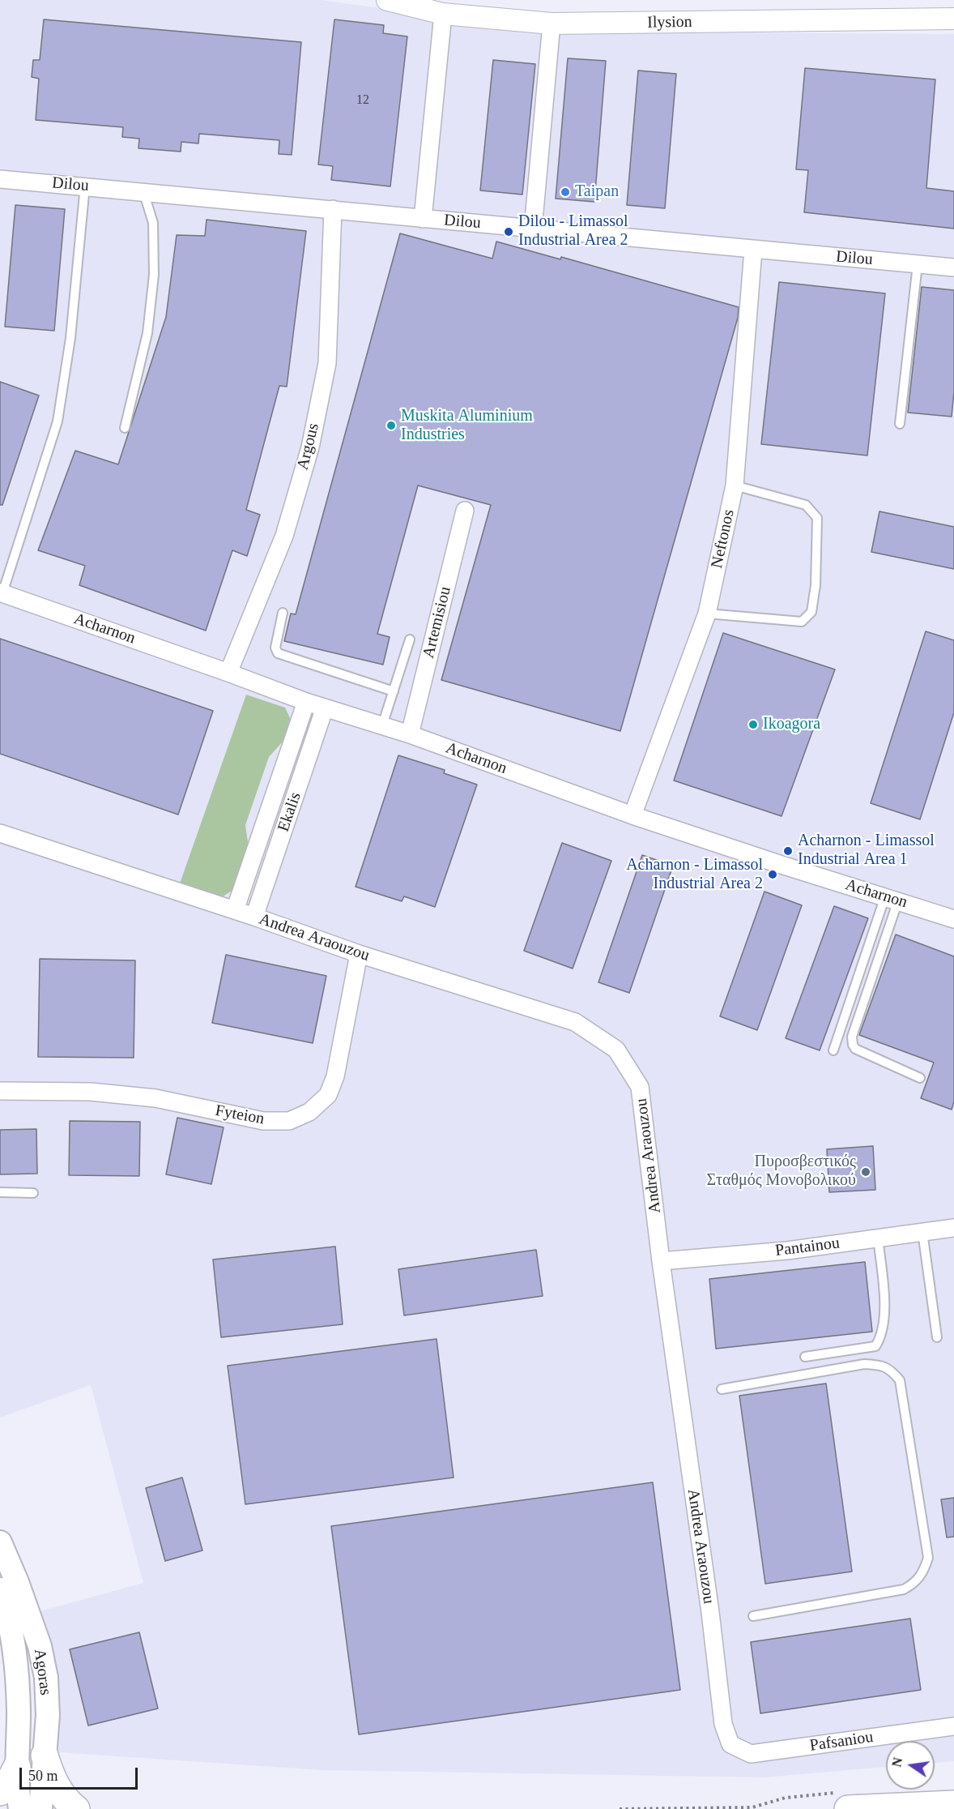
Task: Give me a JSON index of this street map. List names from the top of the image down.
{
  "streets": {
    "main road": ["Agoras"],
    "street": [
      "Ilysion",
      "Dilou",
      "Argous",
      "Neftonos",
      "Artemisiou",
      "Acharnon",
      "Ekalis",
      "Andrea Araouzou",
      "Fyteion",
      "Pantainou",
      "Pafsaniou"
    ]
  },
  "crossings": [
    ["Dilou", "Argous"],
    ["Dilou", "Neftonos"],
    ["Argous", "Acharnon"],
    ["Neftonos", "Acharnon"],
    ["Artemisiou", "Acharnon"],
    ["Acharnon", "Ekalis"],
    ["Ekalis", "Andrea Araouzou"],
    ["Andrea Araouzou", "Fyteion"],
    ["Andrea Araouzou", "Pantainou"],
    ["Andrea Araouzou", "Pafsaniou"]
  ],
  "places": [
    "Taipan",
    "Dilou - Limassol Industrial Area 2",
    "Muskita Aluminium Industries",
    "Ikoagora",
    "Acharnon - Limassol Industrial Area 1",
    "Acharnon - Limassol Industrial Area 2",
    "Πυροσβεστικός Σταθμός Μονοβολικού"
  ],
  "house_numbers": ["12"],
  "scale_bar": "50 m",
  "north": "left"
}
